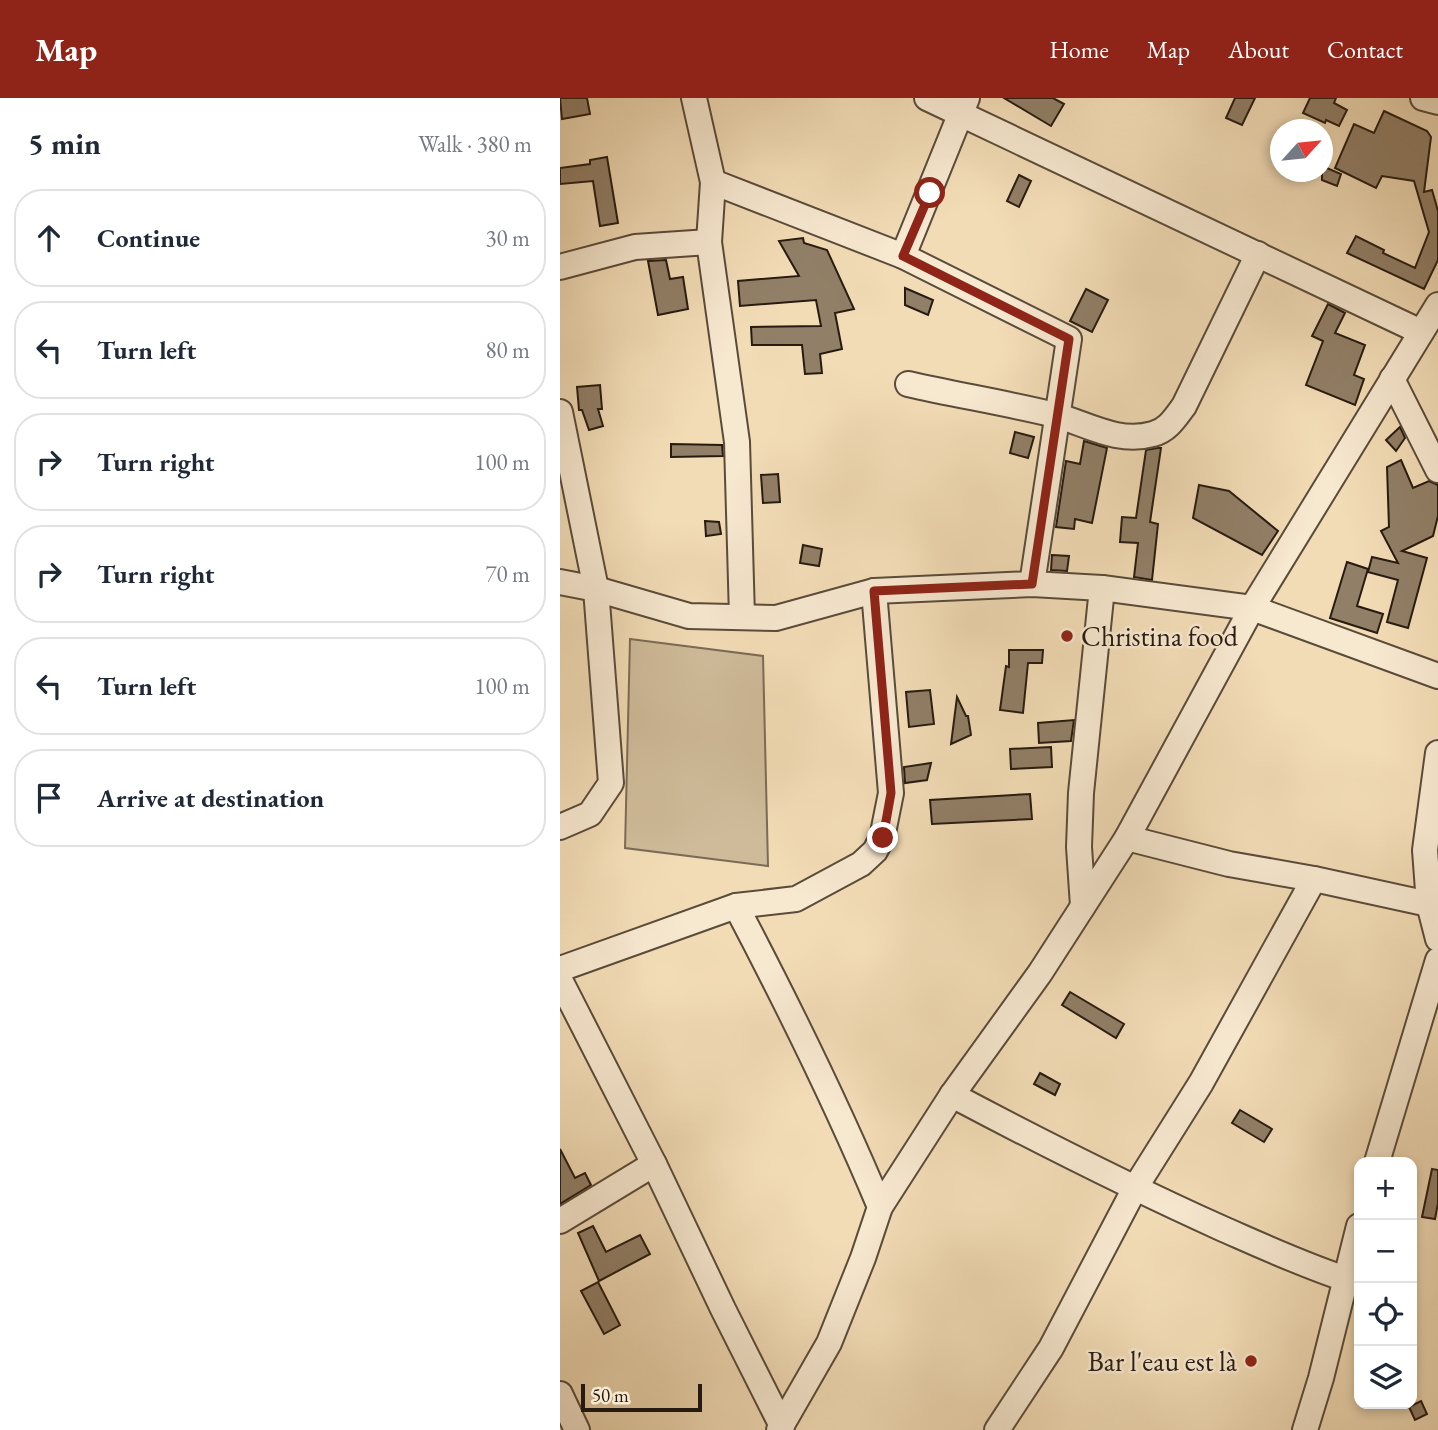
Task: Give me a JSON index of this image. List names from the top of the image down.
{
  "places": ["Christina food", "Bar l'eau est là"],
  "scale_bar": "50 m",
  "north": "top right",
  "page": {
    "header": "Map",
    "nav": [
      "Home",
      "Map",
      "About",
      "Contact"
    ],
    "heading": ["5 min", "Walk · 380 m"],
    "list": [
      ["Continue", "30 m"],
      ["Turn left", "80 m"],
      ["Turn right", "100 m"],
      ["Turn right", "70 m"],
      ["Turn left", "100 m"],
      "Arrive at destination"
    ],
    "map_buttons": ["+", "−"],
    "scale": "50 m"
  }
}
